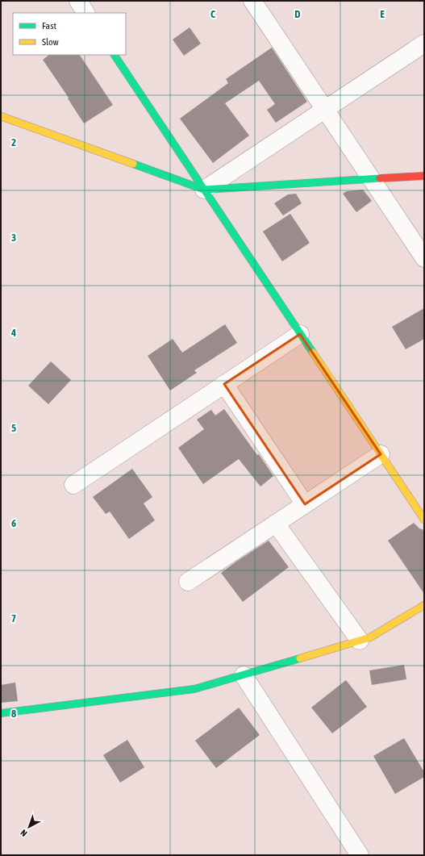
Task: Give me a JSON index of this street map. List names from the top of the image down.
{
  "legend": ["Fast", "Slow"],
  "north": "bottom left",
  "grid": {
    "columns": ["C", "D", "E"],
    "rows": [
      "2",
      "3",
      "4",
      "5",
      "6",
      "7",
      "8"
    ]
  }
}
